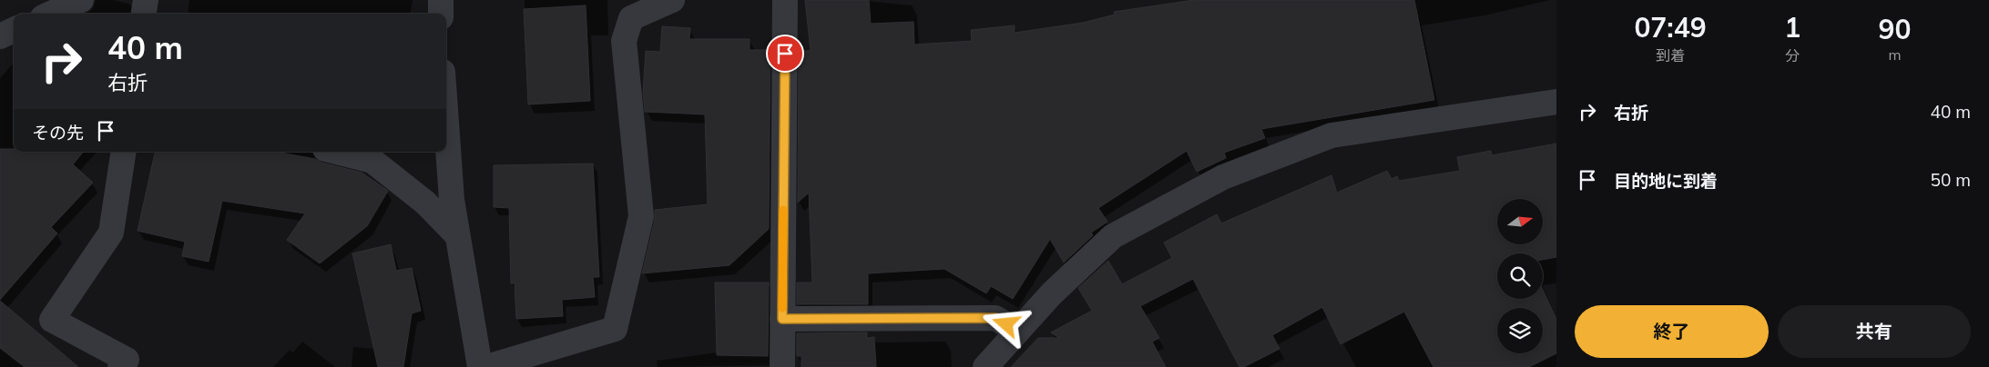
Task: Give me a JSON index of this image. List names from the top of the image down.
{
  "north": "right",
  "page": {
    "eta": [
      "07:49",
      "到着",
      "1",
      "分",
      "90",
      "m"
    ],
    "turn": ["40 m", "右折"],
    "list": [
      {
        "name": "右折",
        "value": "40 m"
      },
      {
        "name": "目的地に到着",
        "value": "50 m"
      }
    ],
    "then": "その先",
    "buttons": ["終了", "共有"]
  }
}
